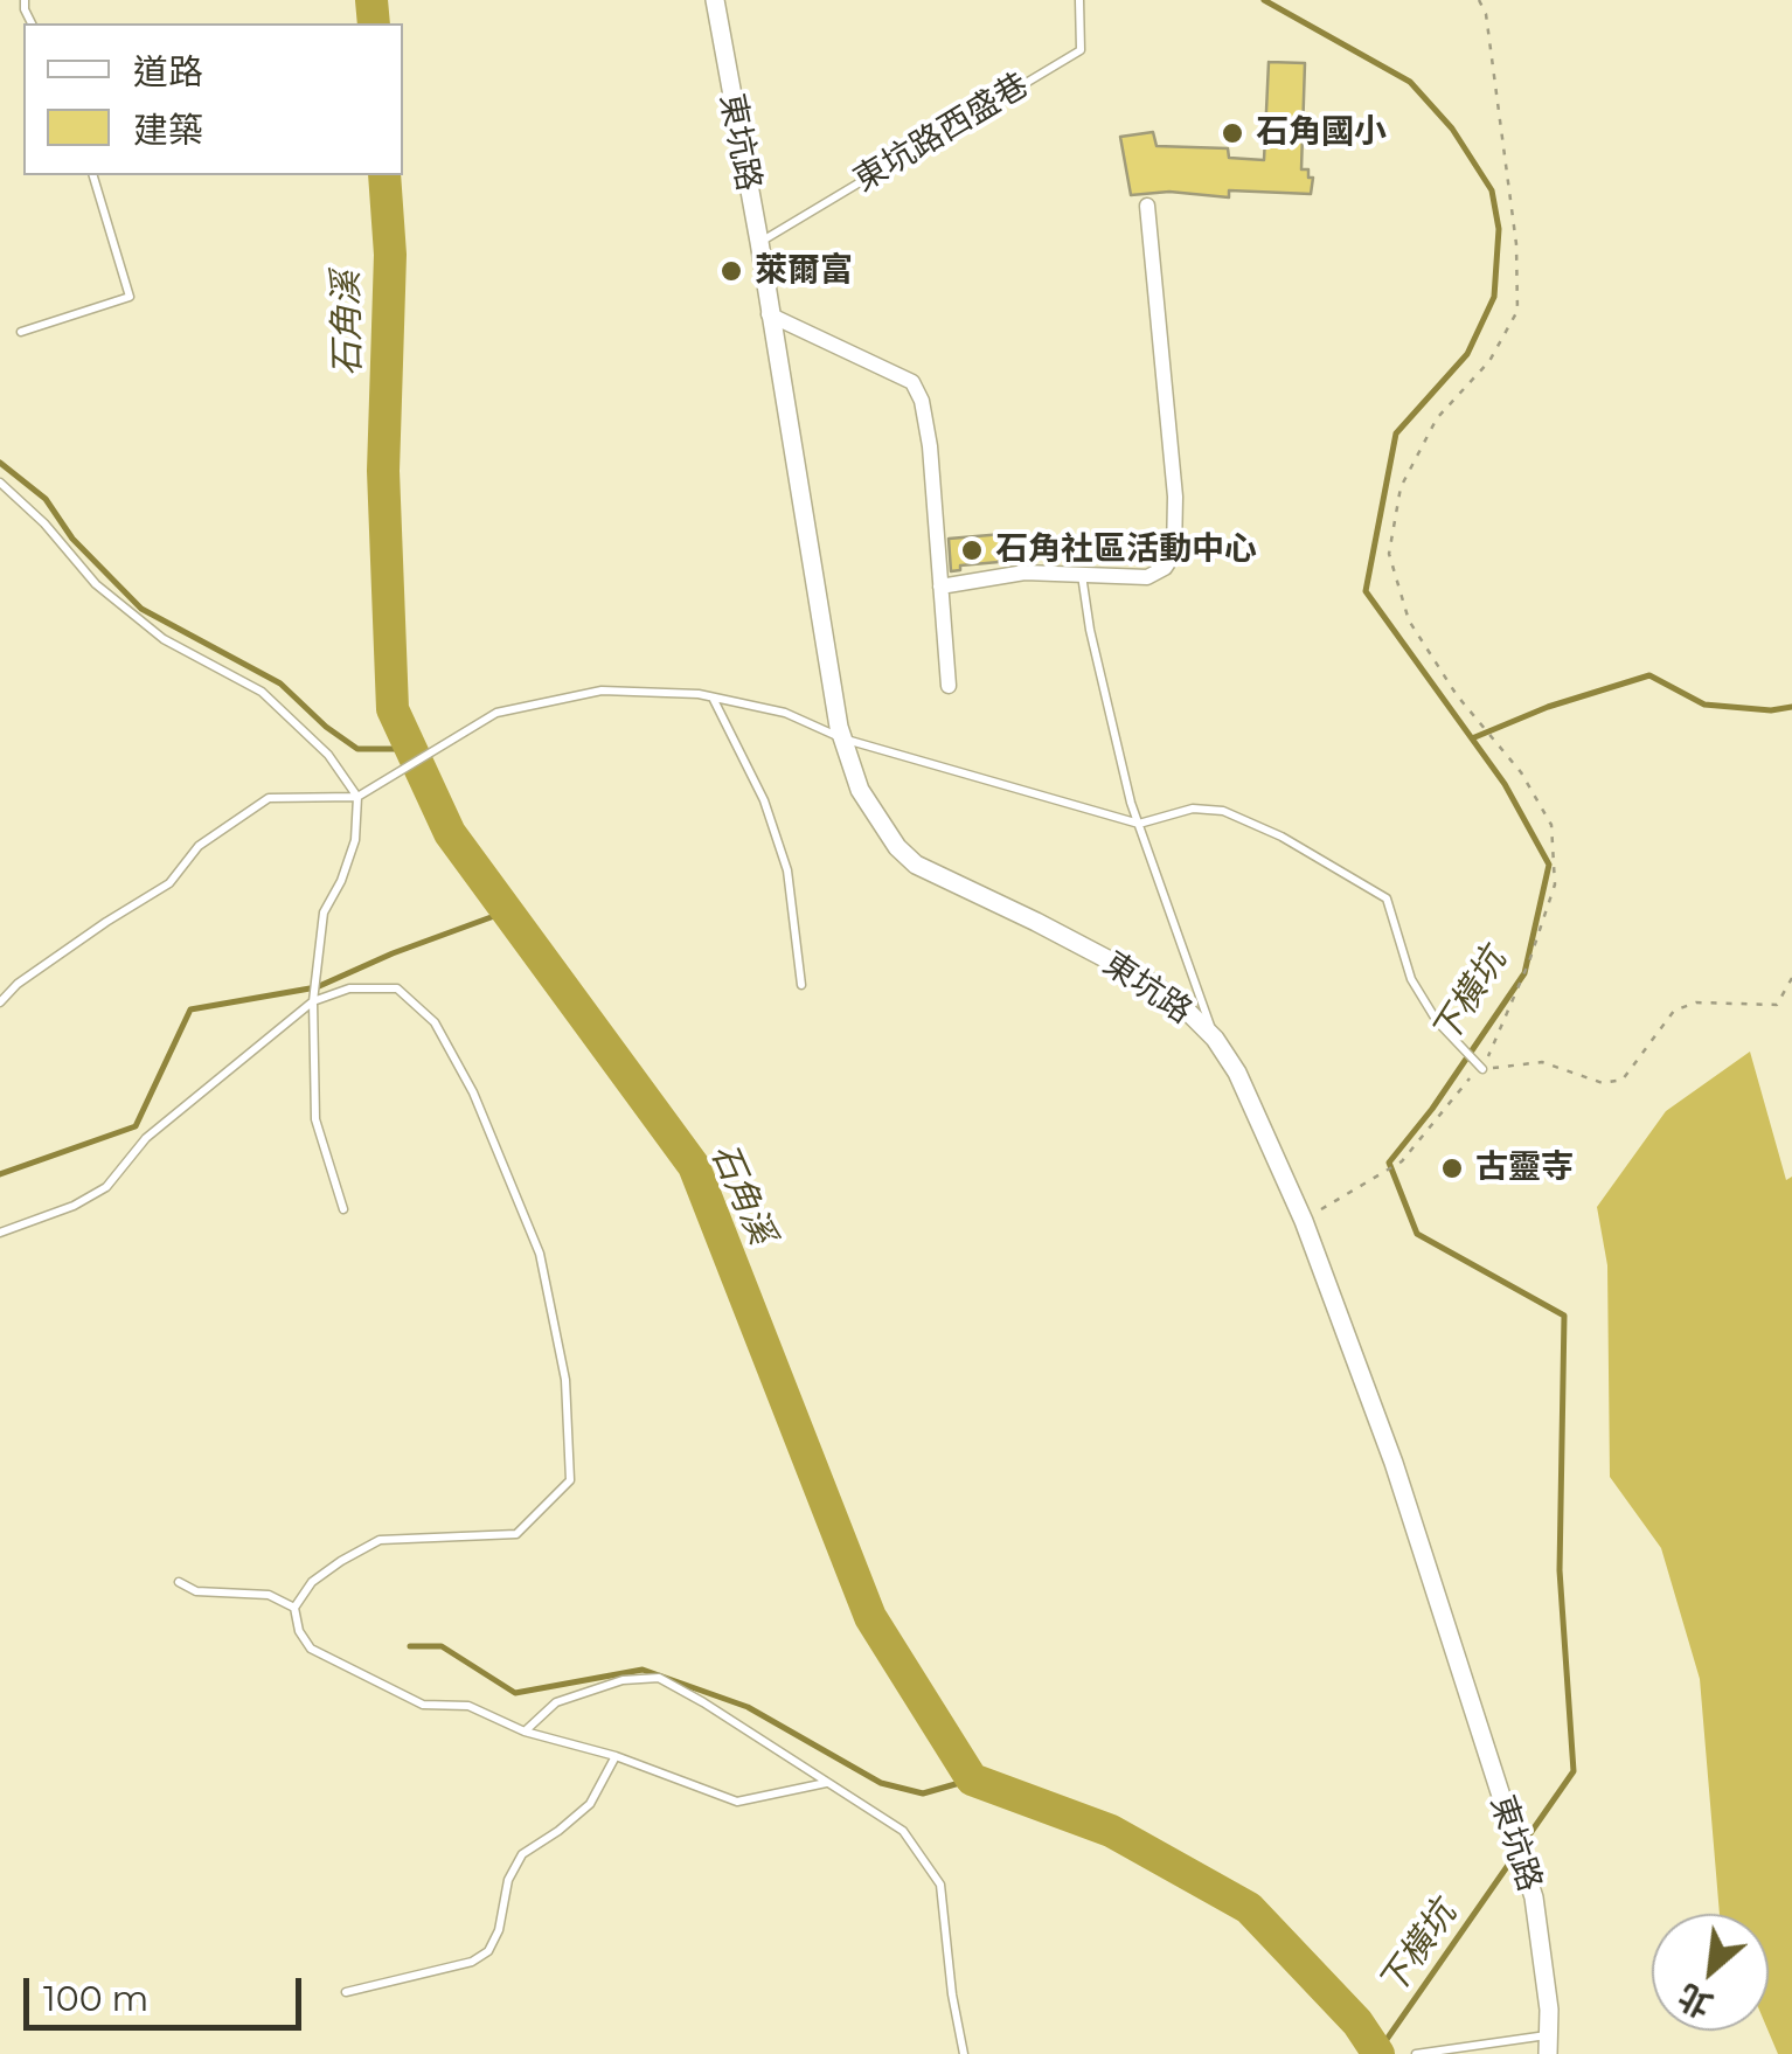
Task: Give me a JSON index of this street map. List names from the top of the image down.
{
  "streets": {
    "street": ["東坑路"],
    "lane": ["東坑路西盛巷"]
  },
  "crossings": [
    ["東坑路西盛巷", "東坑路"]
  ],
  "water": ["石角溪", "下橫坑"],
  "places": [
    "石角國小",
    "萊爾富",
    "石角社區活動中心",
    "古靈寺"
  ],
  "legend": ["道路", "建築"],
  "scale_bar": "100 m",
  "north": "bottom left"
}
